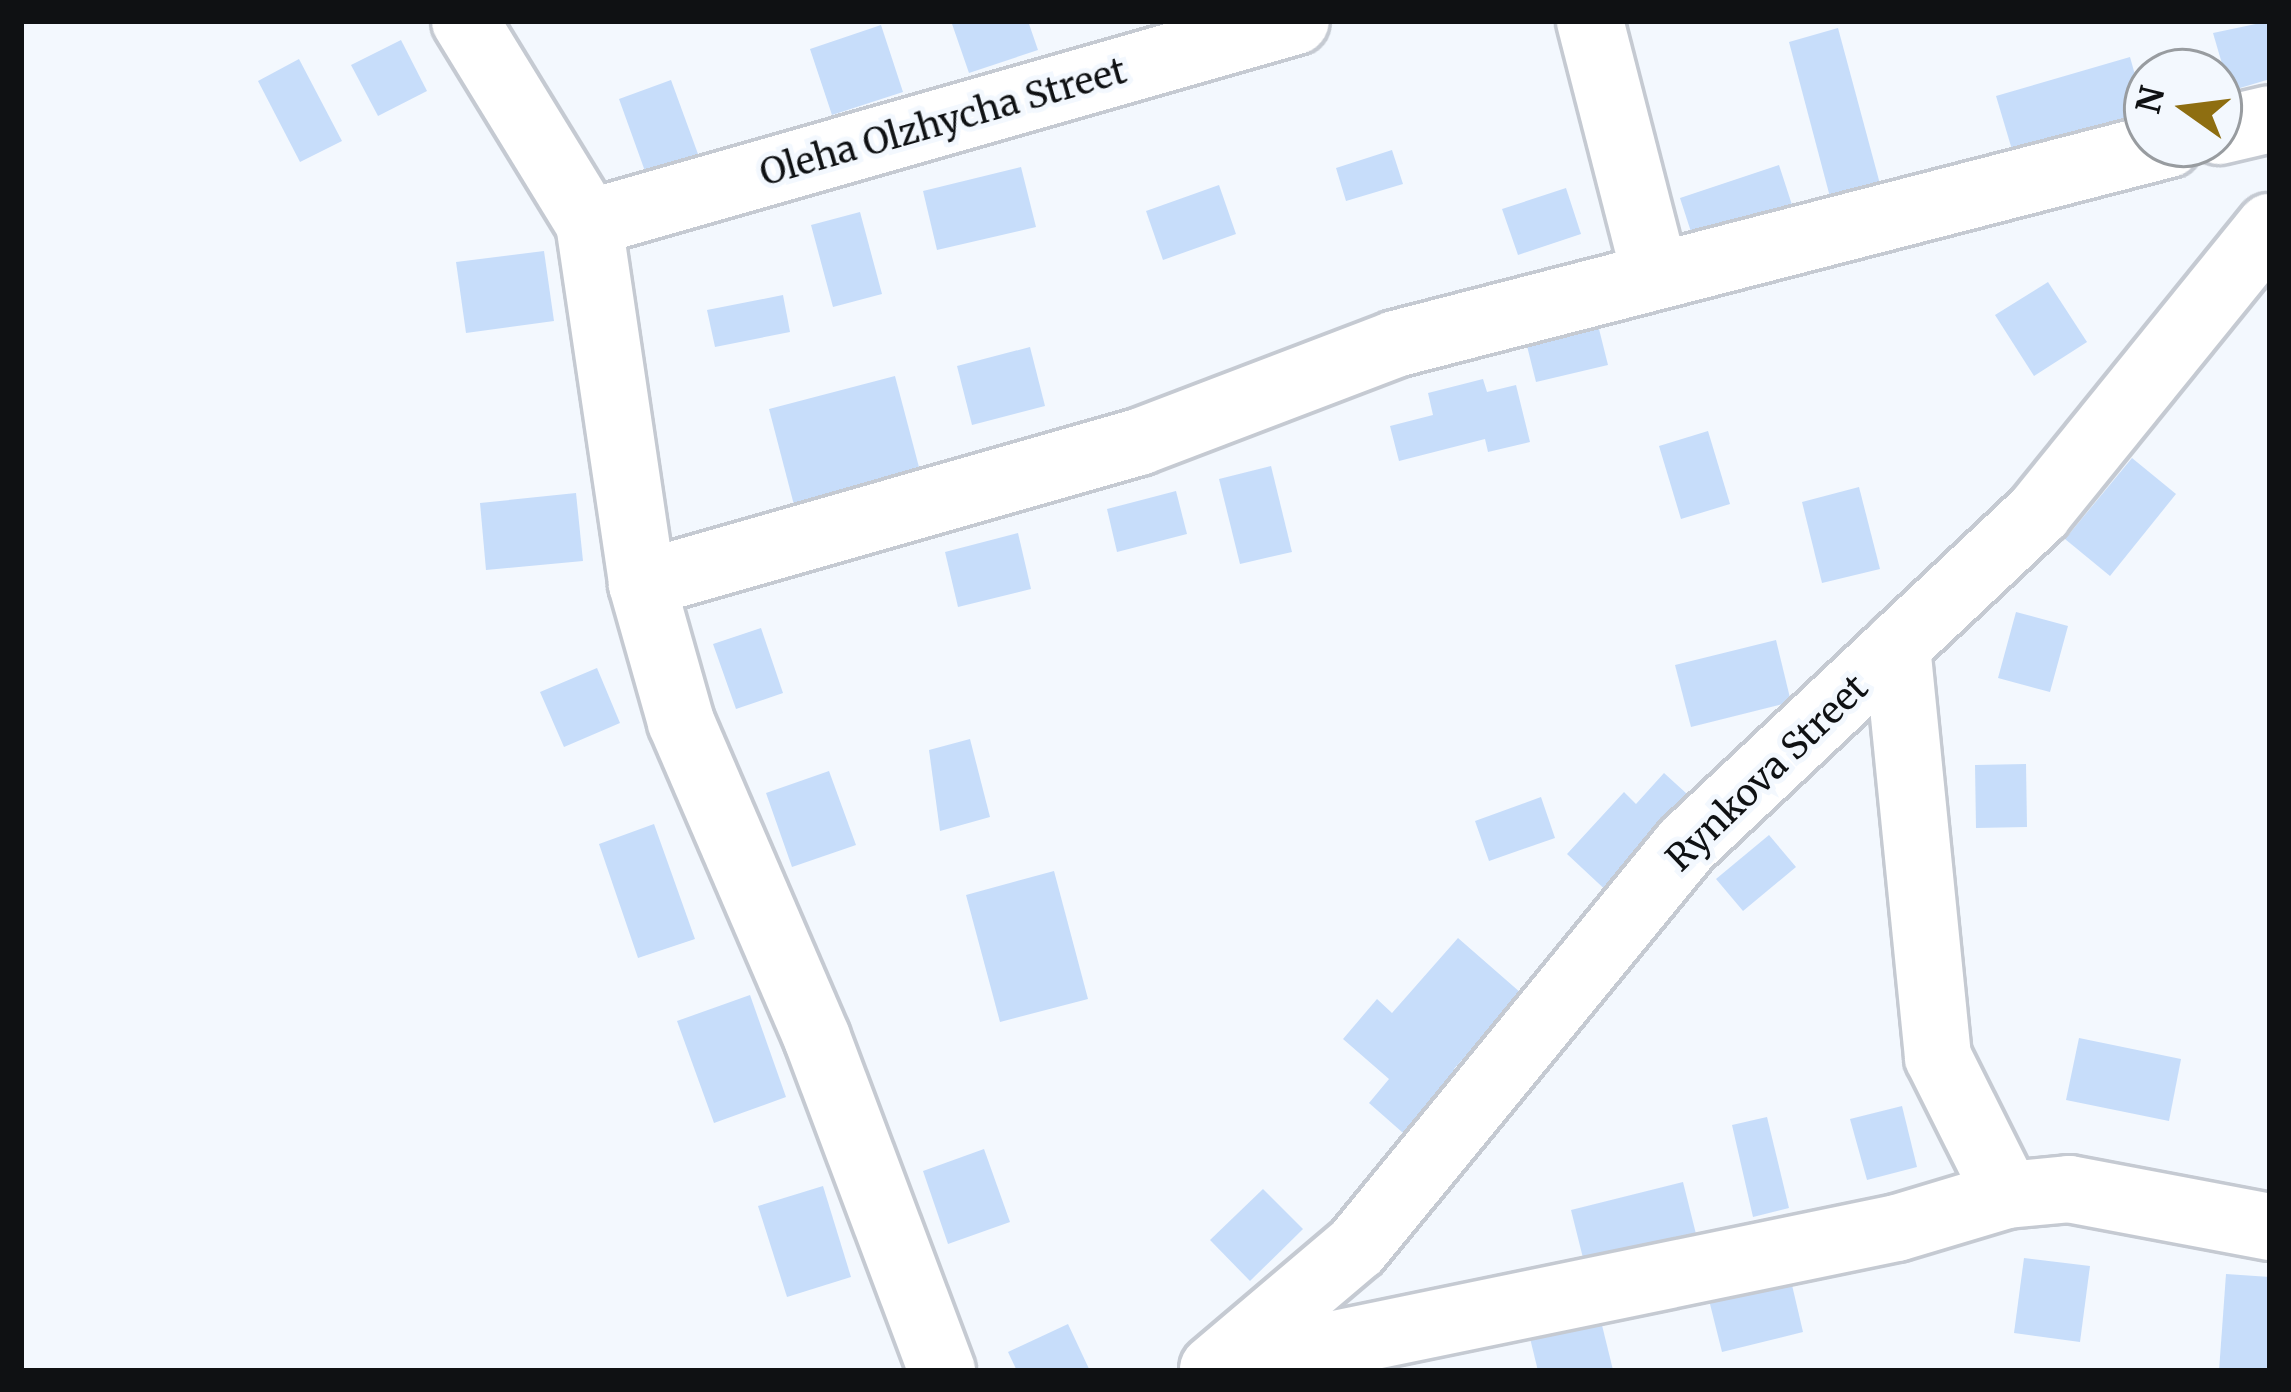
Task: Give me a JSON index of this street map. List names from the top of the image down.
{
  "streets": {
    "street": ["Oleha Olzhycha Street", "Rynkova Street"]
  },
  "north": "left"
}
